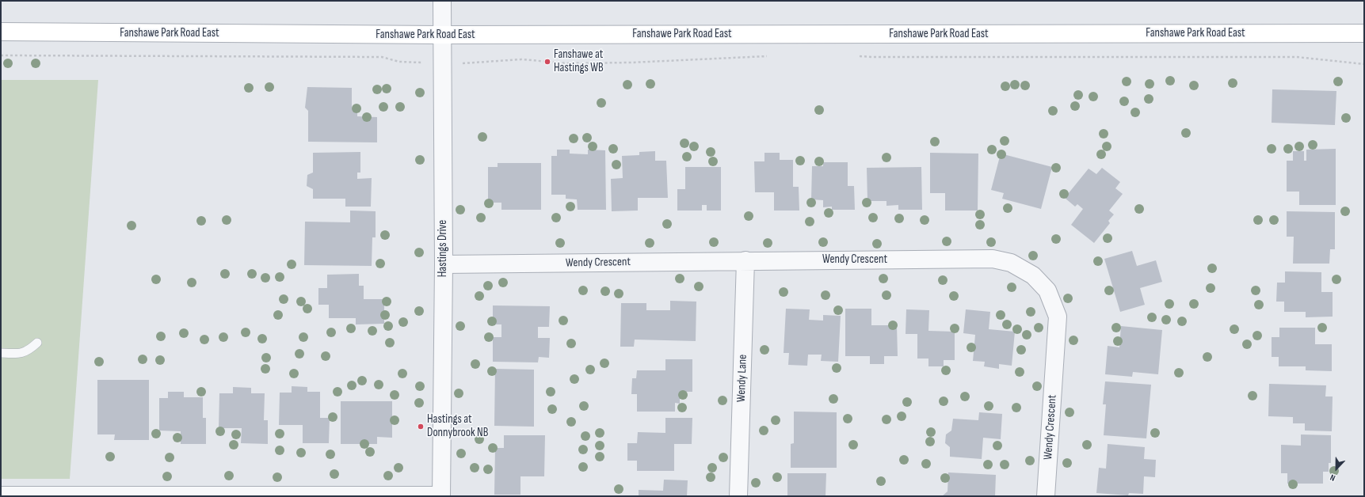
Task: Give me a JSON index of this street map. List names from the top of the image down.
{
  "streets": {
    "main road": ["Fanshawe Park Road East"],
    "street": ["Hastings Drive", "Wendy Crescent", "Wendy Lane"]
  },
  "crossings": [
    ["Fanshawe Park Road East", "Hastings Drive"],
    ["Hastings Drive", "Wendy Crescent"],
    ["Wendy Crescent", "Wendy Lane"]
  ],
  "places": ["Fanshawe at Hastings WB", "Hastings at Donnybrook NB"],
  "north": "bottom"
}
